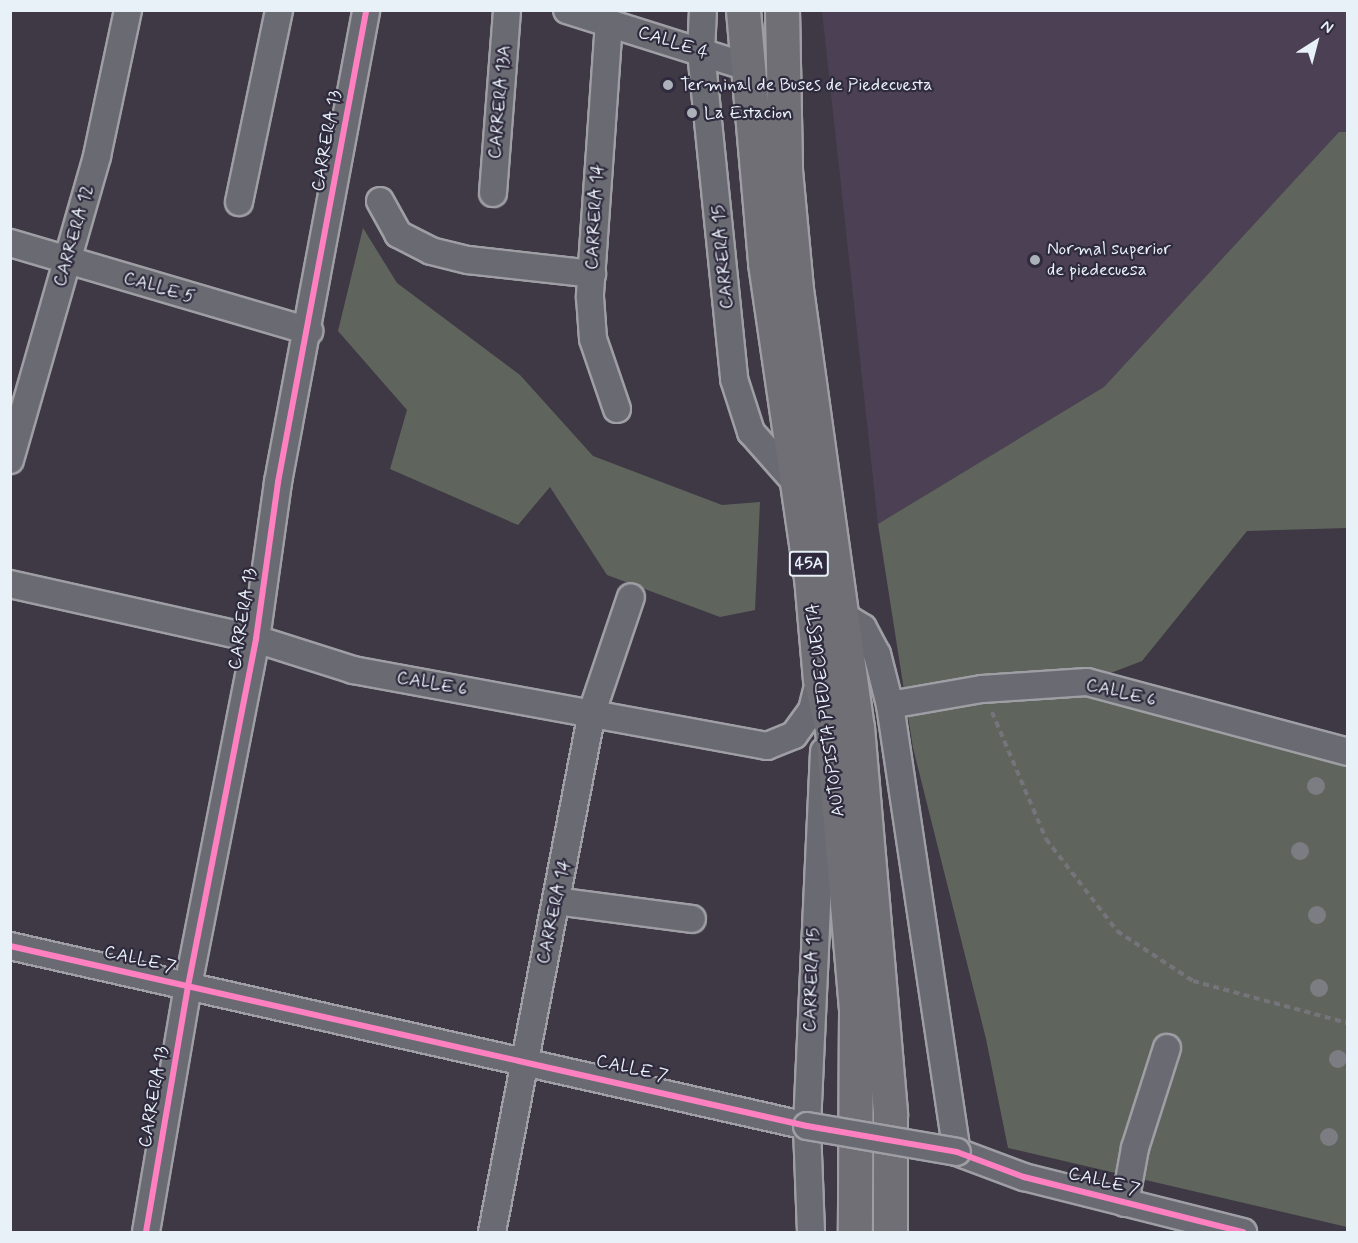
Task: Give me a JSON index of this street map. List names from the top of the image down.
{
  "streets": {
    "highway": ["45A", "AUTOPISTA PIEDECUESTA"],
    "street": [
      "CALLE 4",
      "CARRERA 13A",
      "CARRERA 13",
      "CARRERA 14",
      "CARRERA 12",
      "CARRERA 15",
      "CALLE 5",
      "CALLE 6",
      "CALLE 7"
    ]
  },
  "crossings": [
    ["CALLE 4", "CARRERA 14"],
    ["CALLE 4", "CARRERA 15"],
    ["CALLE 4", "AUTOPISTA PIEDECUESTA"],
    ["CARRERA 13", "CALLE 5"],
    ["CARRERA 13", "CALLE 6"],
    ["CARRERA 13", "CALLE 7"],
    ["CARRERA 14", "CALLE 6"],
    ["CARRERA 14", "CALLE 7"],
    ["CARRERA 12", "CALLE 5"],
    ["CARRERA 15", "AUTOPISTA PIEDECUESTA"],
    ["CARRERA 15", "CALLE 7"],
    ["CALLE 6", "AUTOPISTA PIEDECUESTA"]
  ],
  "places": ["Terminal de Buses de Piedecuesta", "La Estacion", "Normal superior de piedecuesa"],
  "north": "top right"
}
